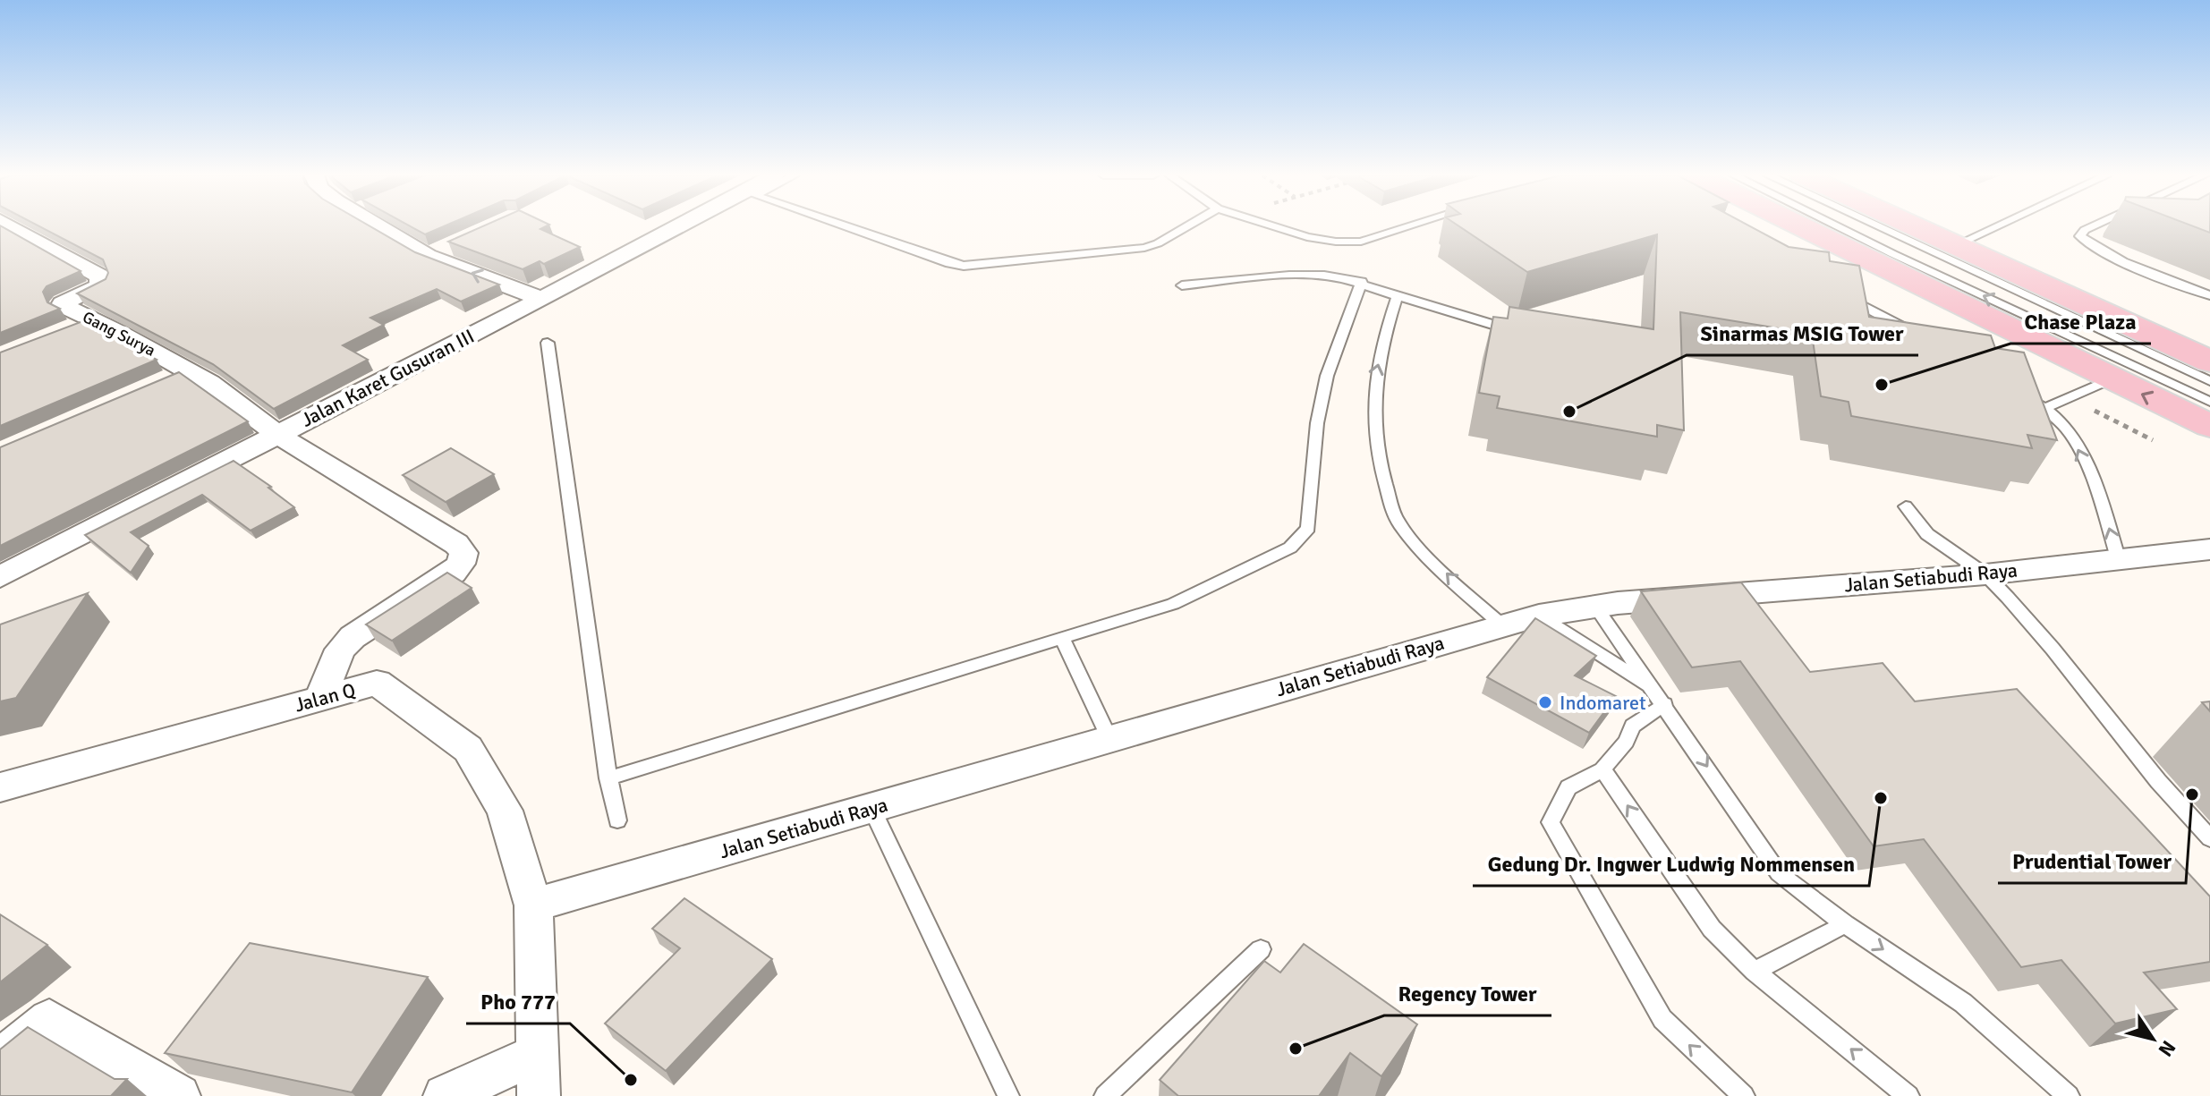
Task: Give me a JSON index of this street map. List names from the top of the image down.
{
  "streets": {
    "street": [
      "Gang Surya",
      "Jalan Karet Gusuran III",
      "Jalan Setiabudi Raya",
      "Jalan Q"
    ]
  },
  "crossings": [
    ["Gang Surya", "Jalan Karet Gusuran III"],
    ["Gang Surya", "Jalan Q"],
    ["Jalan Setiabudi Raya", "Jalan Q"]
  ],
  "places": [
    "Chase Plaza",
    "Sinarmas MSIG Tower",
    "Indomaret",
    "Prudential Tower",
    "Gedung Dr. Ingwer Ludwig Nommensen",
    "Regency Tower",
    "Pho 777"
  ],
  "north": "bottom right"
}
